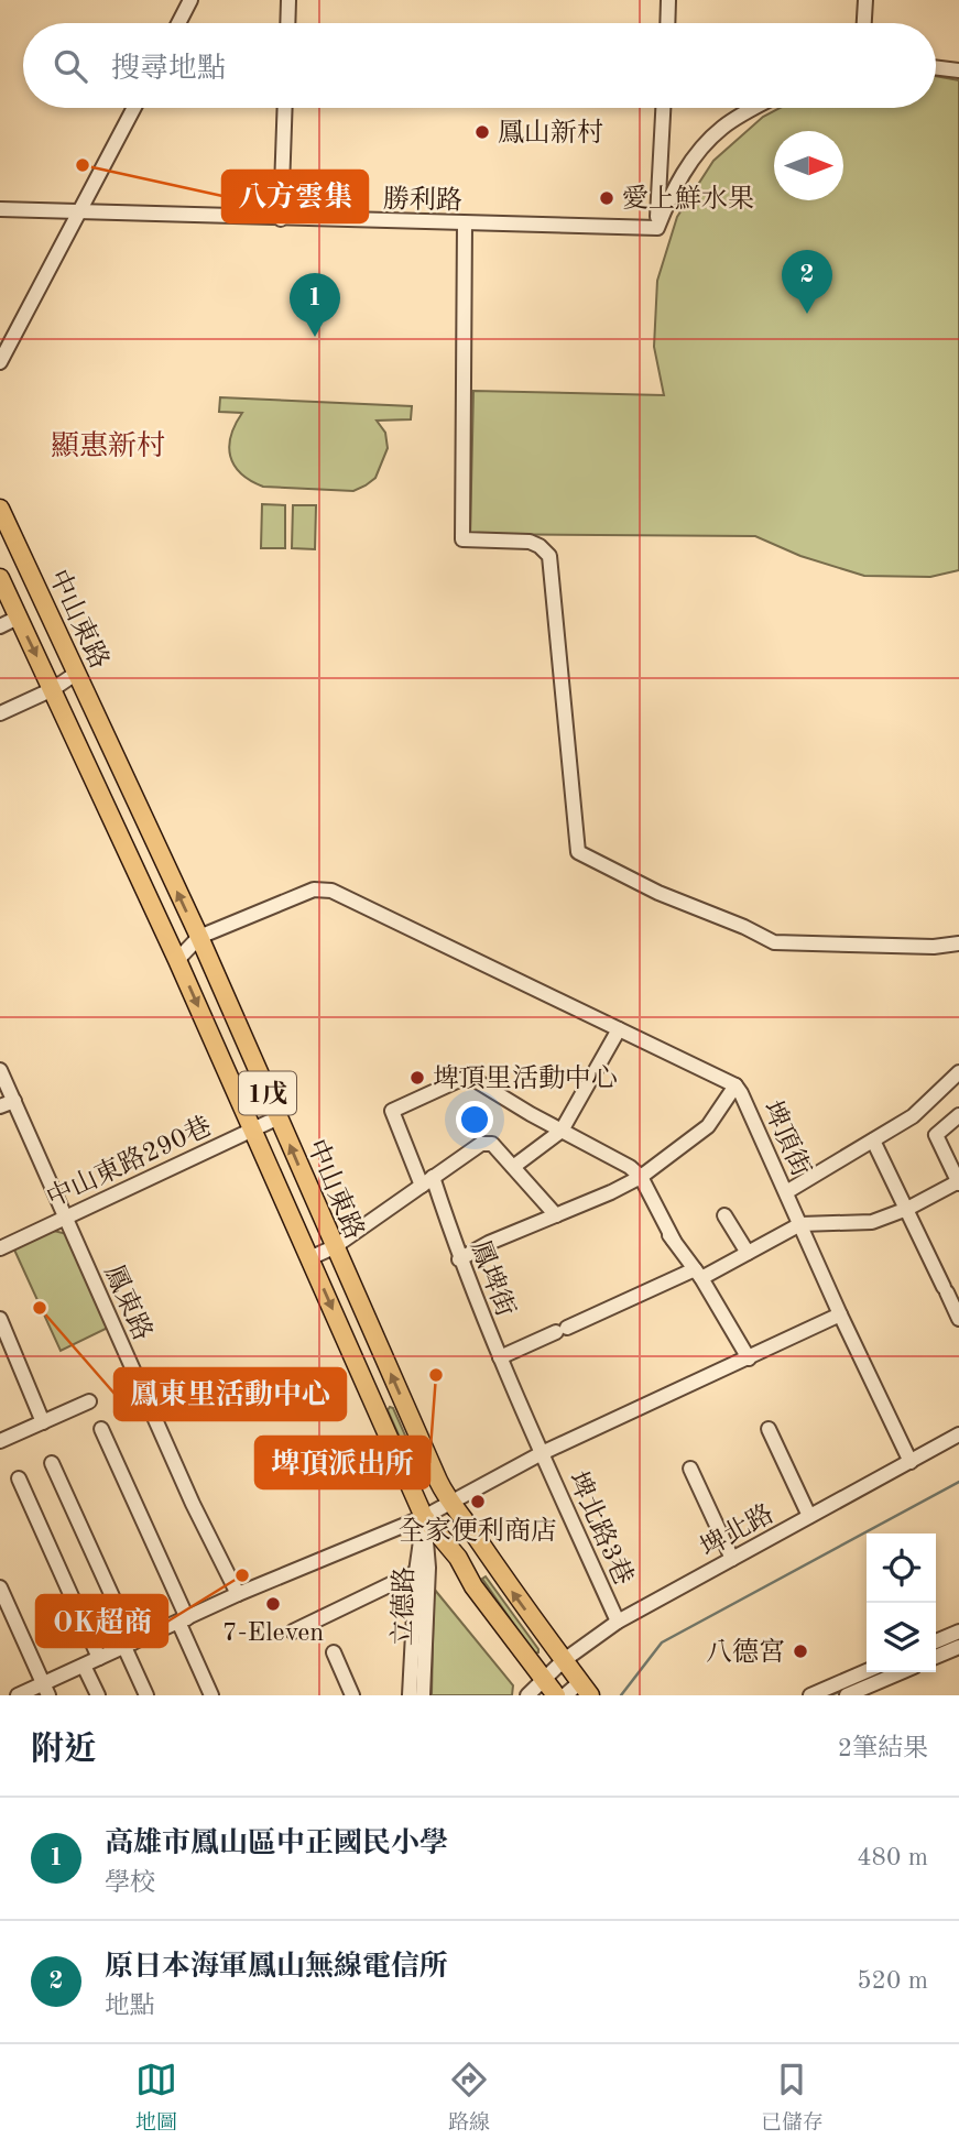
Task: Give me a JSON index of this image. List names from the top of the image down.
{
  "streets": {
    "main road": ["中山東路", "1戊"],
    "street": [
      "勝利路",
      "埤頂街",
      "中山東路290巷",
      "鳳埤街",
      "鳳東路",
      "埤北路3巷",
      "埤北路",
      "立德路"
    ]
  },
  "crossings": [
    ["中山東路", "埤頂街"],
    ["中山東路", "中山東路290巷"],
    ["中山東路", "埤北路"],
    ["中山東路", "立德路"],
    ["埤頂街", "埤北路"],
    ["中山東路290巷", "鳳東路"],
    ["鳳埤街", "埤北路3巷"],
    ["埤北路3巷", "埤北路"]
  ],
  "districts": ["顯惠新村"],
  "places": [
    "鳳山新村",
    "八方雲集",
    "愛上鮮水果",
    "埤頂里活動中心",
    "鳳東里活動中心",
    "埤頂派出所",
    "全家便利商店",
    "OK超商",
    "7-Eleven",
    "八德宮"
  ],
  "north": "right",
  "page": {
    "search": "搜尋地點",
    "pins": ["2", "1"],
    "heading": ["附近", "2筆結果"],
    "list": [
      {
        "mark": "1",
        "name": "高雄市鳳山區中正國民小學",
        "note": "學校",
        "value": "480 m"
      },
      {
        "mark": "2",
        "name": "原日本海軍鳳山無線電信所",
        "note": "地點",
        "value": "520 m"
      }
    ],
    "nav": ["地圖", "路線", "已儲存"]
  }
}
